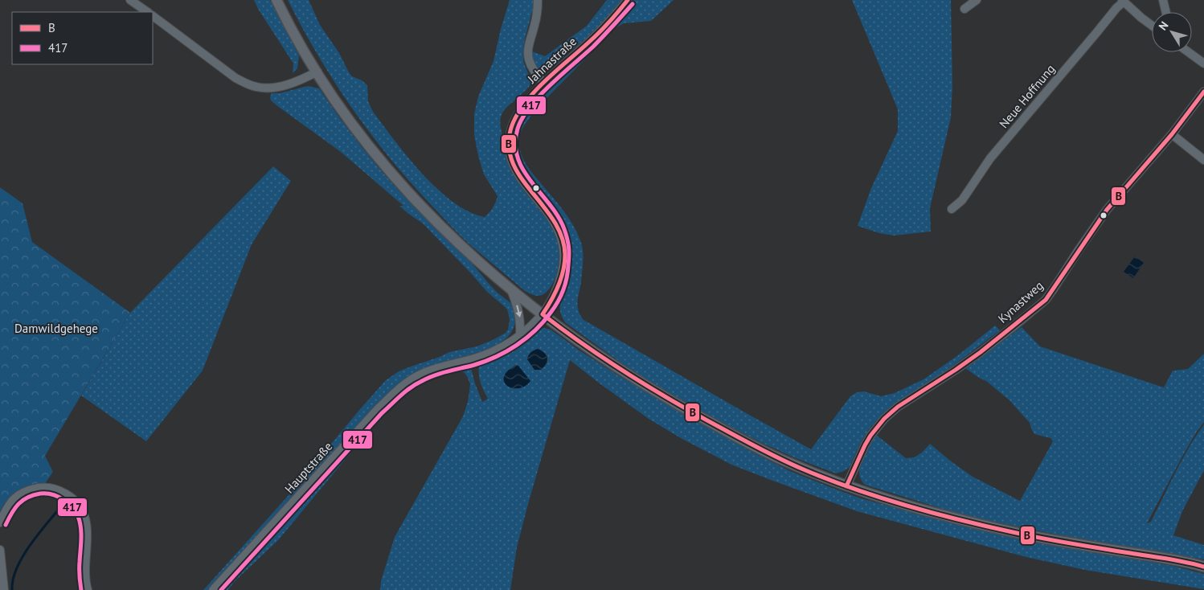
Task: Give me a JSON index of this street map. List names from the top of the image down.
{
  "streets": {
    "street": [
      "Jahnastraße",
      "Neue Hoffnung",
      "Kynastweg",
      "Hauptstraße"
    ]
  },
  "crossings": [
    ["Jahnastraße", "Hauptstraße"]
  ],
  "parks": ["Damwildgehege"],
  "lines": ["transit line B", "transit line 417"],
  "legend": ["B", "417"],
  "north": "top left"
}
